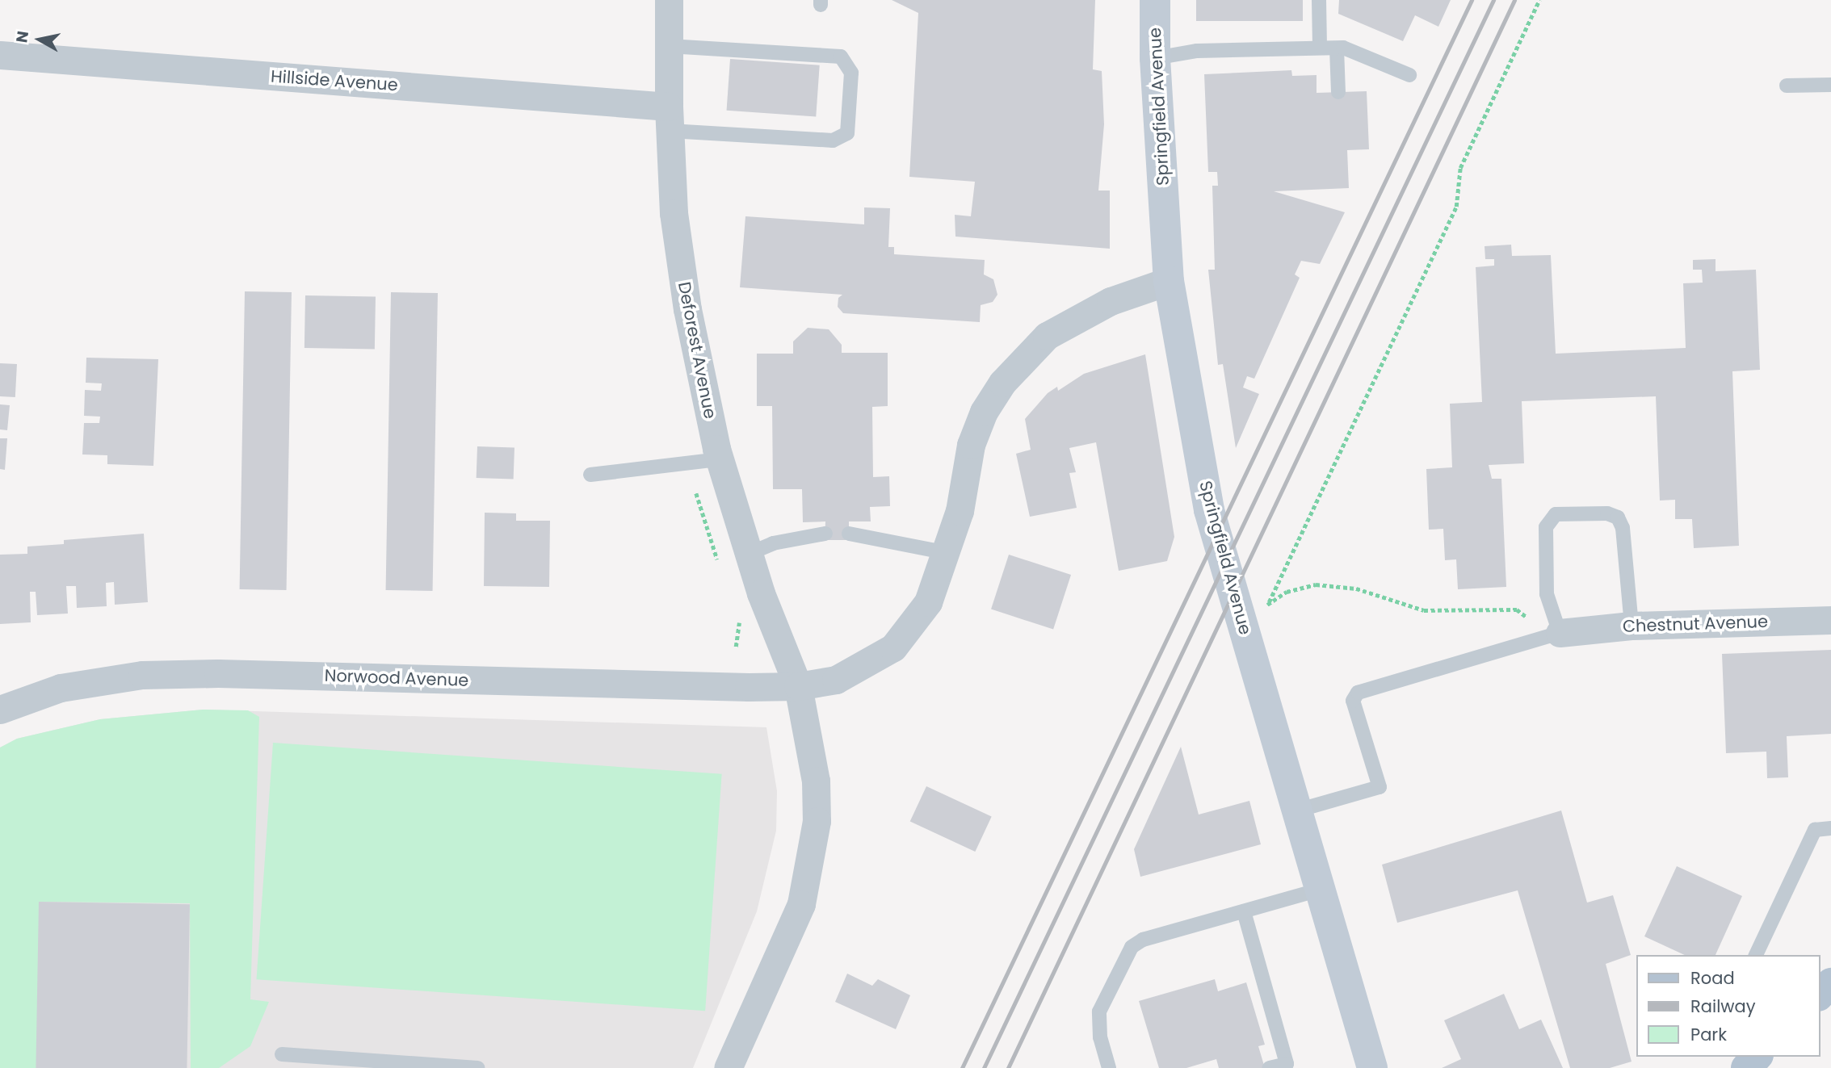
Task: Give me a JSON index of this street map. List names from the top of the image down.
{
  "streets": {
    "main road": ["Springfield Avenue"],
    "street": [
      "Hillside Avenue",
      "Deforest Avenue",
      "Chestnut Avenue",
      "Norwood Avenue"
    ]
  },
  "crossings": [
    ["Hillside Avenue", "Deforest Avenue"],
    ["Springfield Avenue", "Norwood Avenue"],
    ["Deforest Avenue", "Norwood Avenue"]
  ],
  "legend": ["Road", "Railway", "Park"],
  "north": "left"
}
